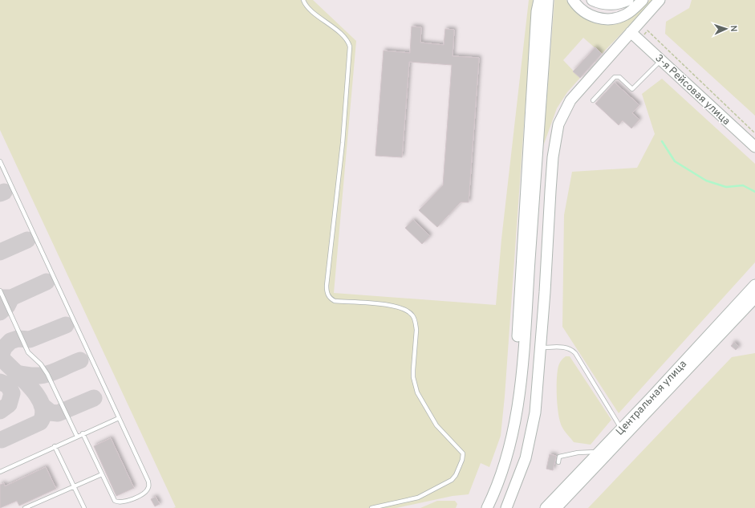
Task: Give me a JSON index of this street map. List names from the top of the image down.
{
  "streets": {
    "main road": ["3-я Рейсовая улица", "Центральная улица"]
  },
  "north": "right"
}
